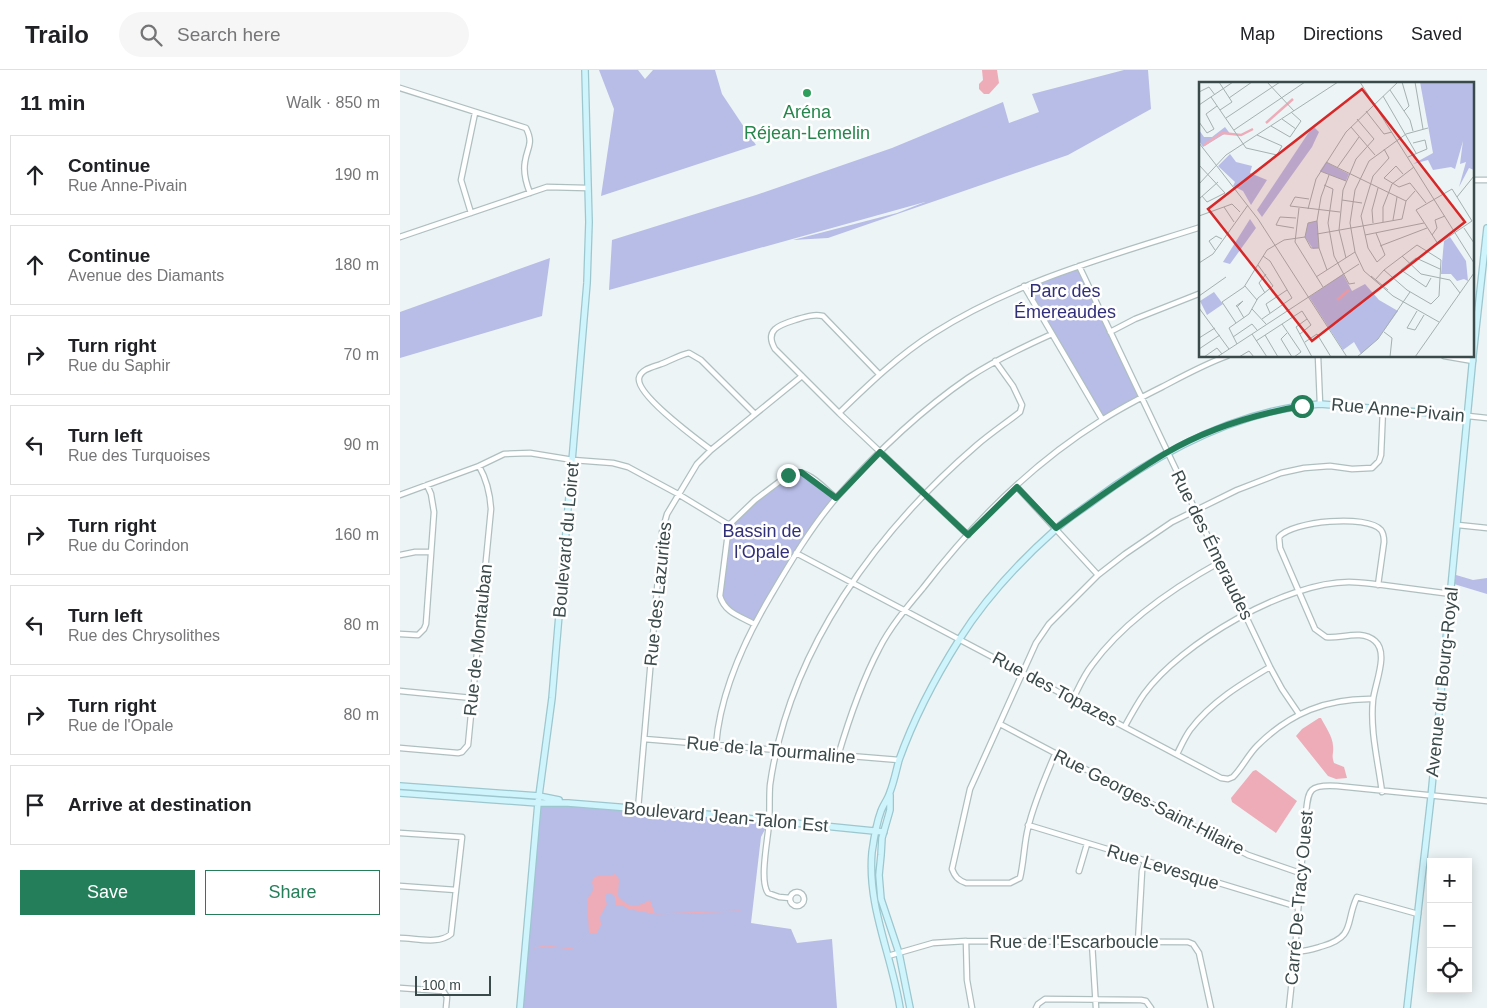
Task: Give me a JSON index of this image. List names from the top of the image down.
{
  "streets": {
    "street": [
      "Rue Anne-Pivain",
      "Boulevard du Loiret",
      "Rue des Émeraudes",
      "Rue des Lazurites",
      "Rue de Montauban",
      "Avenue du Bourg-Royal",
      "Rue des Topazes",
      "Rue de la Tourmaline",
      "Rue Georges-Saint-Hilaire",
      "Boulevard Jean-Talon Est",
      "Rue Levesque",
      "Carré De Tracy Ouest",
      "Rue de l'Escarboucle"
    ]
  },
  "crossings": [
    ["Rue Anne-Pivain", "Rue des Émeraudes"],
    ["Rue Anne-Pivain", "Avenue du Bourg-Royal"],
    ["Rue Anne-Pivain", "Rue des Topazes"],
    ["Rue Anne-Pivain", "Rue de la Tourmaline"],
    ["Boulevard du Loiret", "Boulevard Jean-Talon Est"],
    ["Rue des Émeraudes", "Rue des Topazes"],
    ["Rue des Lazurites", "Rue de la Tourmaline"],
    ["Rue des Lazurites", "Boulevard Jean-Talon Est"],
    ["Avenue du Bourg-Royal", "Carré De Tracy Ouest"],
    ["Rue Georges-Saint-Hilaire", "Carré De Tracy Ouest"],
    ["Rue Levesque", "Carré De Tracy Ouest"]
  ],
  "parks": ["Parc des Émereaudes", "Bassin de l'Opale"],
  "places": ["Aréna Réjean‑Lemelin"],
  "scale_bar": "100 m",
  "page": {
    "header": "Trailo",
    "search": "Search here",
    "nav": ["Map", "Directions", "Saved"],
    "heading": ["11 min", "Walk · 850 m"],
    "list": [
      ["Continue", "Rue Anne-Pivain", "190 m"],
      ["Continue", "Avenue des Diamants", "180 m"],
      ["Turn right", "Rue du Saphir", "70 m"],
      ["Turn left", "Rue des Turquoises", "90 m"],
      ["Turn right", "Rue du Corindon", "160 m"],
      ["Turn left", "Rue des Chrysolithes", "80 m"],
      ["Turn right", "Rue de l'Opale", "80 m"],
      "Arrive at destination"
    ],
    "buttons": ["Save", "Share"],
    "map_buttons": ["+", "−"],
    "scale": "100 m"
  }
}
